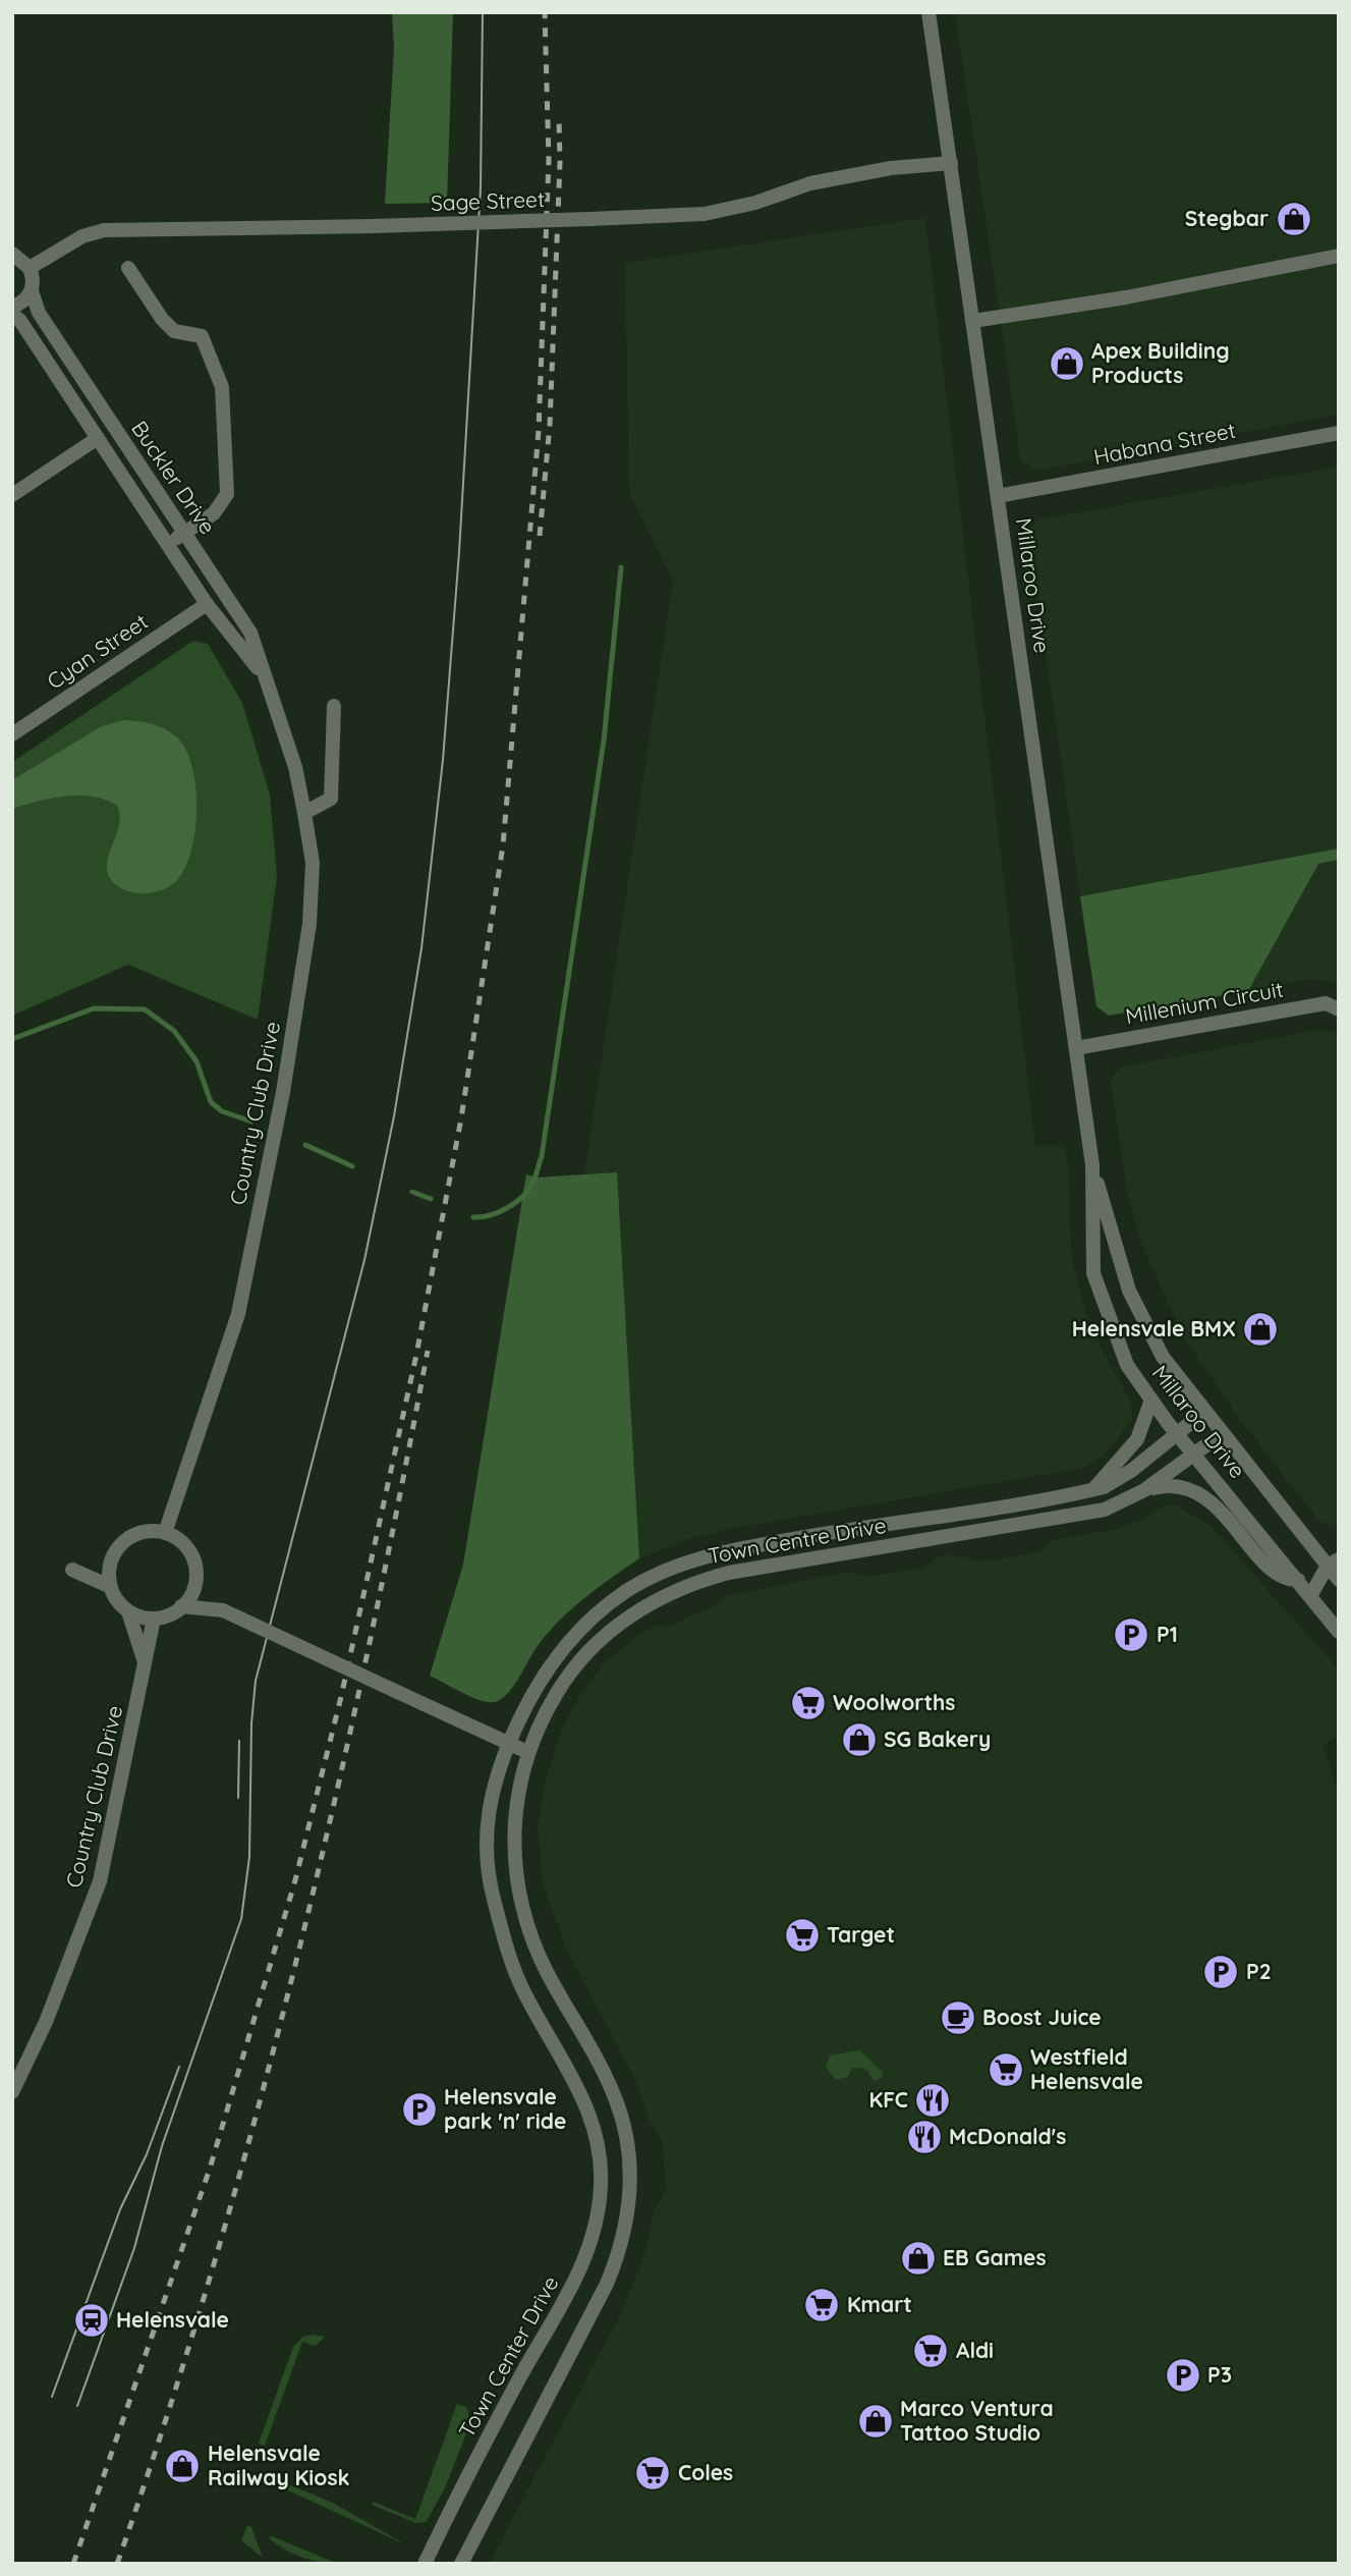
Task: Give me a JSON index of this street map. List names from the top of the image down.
{
  "streets": {
    "street": [
      "Sage Street",
      "Habana Street",
      "Buckler Drive",
      "Millaroo Drive",
      "Cyan Street",
      "Millenium Circuit",
      "Country Club Drive",
      "Town Centre Drive",
      "Town Center Drive"
    ]
  },
  "crossings": [
    ["Sage Street", "Buckler Drive"],
    ["Sage Street", "Millaroo Drive"],
    ["Habana Street", "Millaroo Drive"],
    ["Buckler Drive", "Cyan Street"],
    ["Buckler Drive", "Country Club Drive"],
    ["Millaroo Drive", "Millenium Circuit"],
    ["Millaroo Drive", "Town Centre Drive"],
    ["Town Centre Drive", "Town Center Drive"]
  ],
  "places": {
    "shop": [
      "Stegbar",
      "Apex Building Products",
      "Helensvale BMX",
      "SG Bakery",
      "EB Games",
      "Marco Ventura Tattoo Studio",
      "Helensvale Railway Kiosk"
    ],
    "parking": [
      "P1",
      "P2",
      "Helensvale park 'n' ride",
      "P3"
    ],
    "supermarket": [
      "Woolworths",
      "Target",
      "Westfield Helensvale",
      "Kmart",
      "Aldi",
      "Coles"
    ],
    "cafe": ["Boost Juice"],
    "restaurant": ["KFC", "McDonald's"],
    "station": ["Helensvale"]
  }
}
